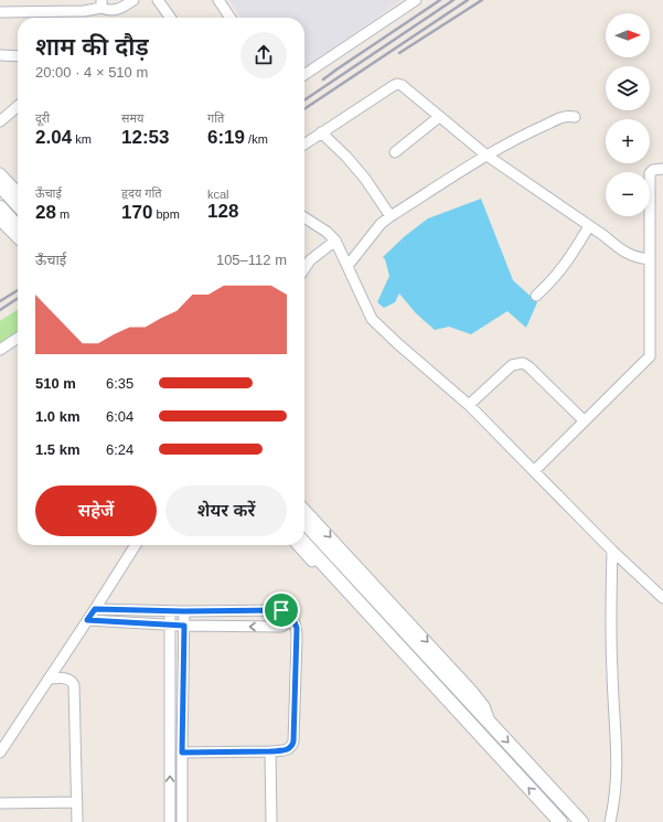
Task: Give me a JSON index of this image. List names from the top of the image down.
{
  "north": "right",
  "page": {
    "map_buttons": ["+", "−"],
    "heading": ["शाम की दौड़", "20:00 · 4 × 510 m"],
    "stats": [
      ["दूरी", "2.04 km"],
      ["समय", "12:53"],
      ["गति", "6:19 /km"],
      ["ऊँचाई", "28 m"],
      ["हृदय गति", "170 bpm"],
      ["kcal", "128"]
    ],
    "chart": ["ऊँचाई", "105–112 m"],
    "list": [
      {
        "name": "510 m",
        "note": "6:35"
      },
      {
        "name": "1.0 km",
        "note": "6:04"
      },
      {
        "name": "1.5 km",
        "note": "6:24"
      }
    ],
    "buttons": ["सहेजें", "शेयर करें"]
  }
}
